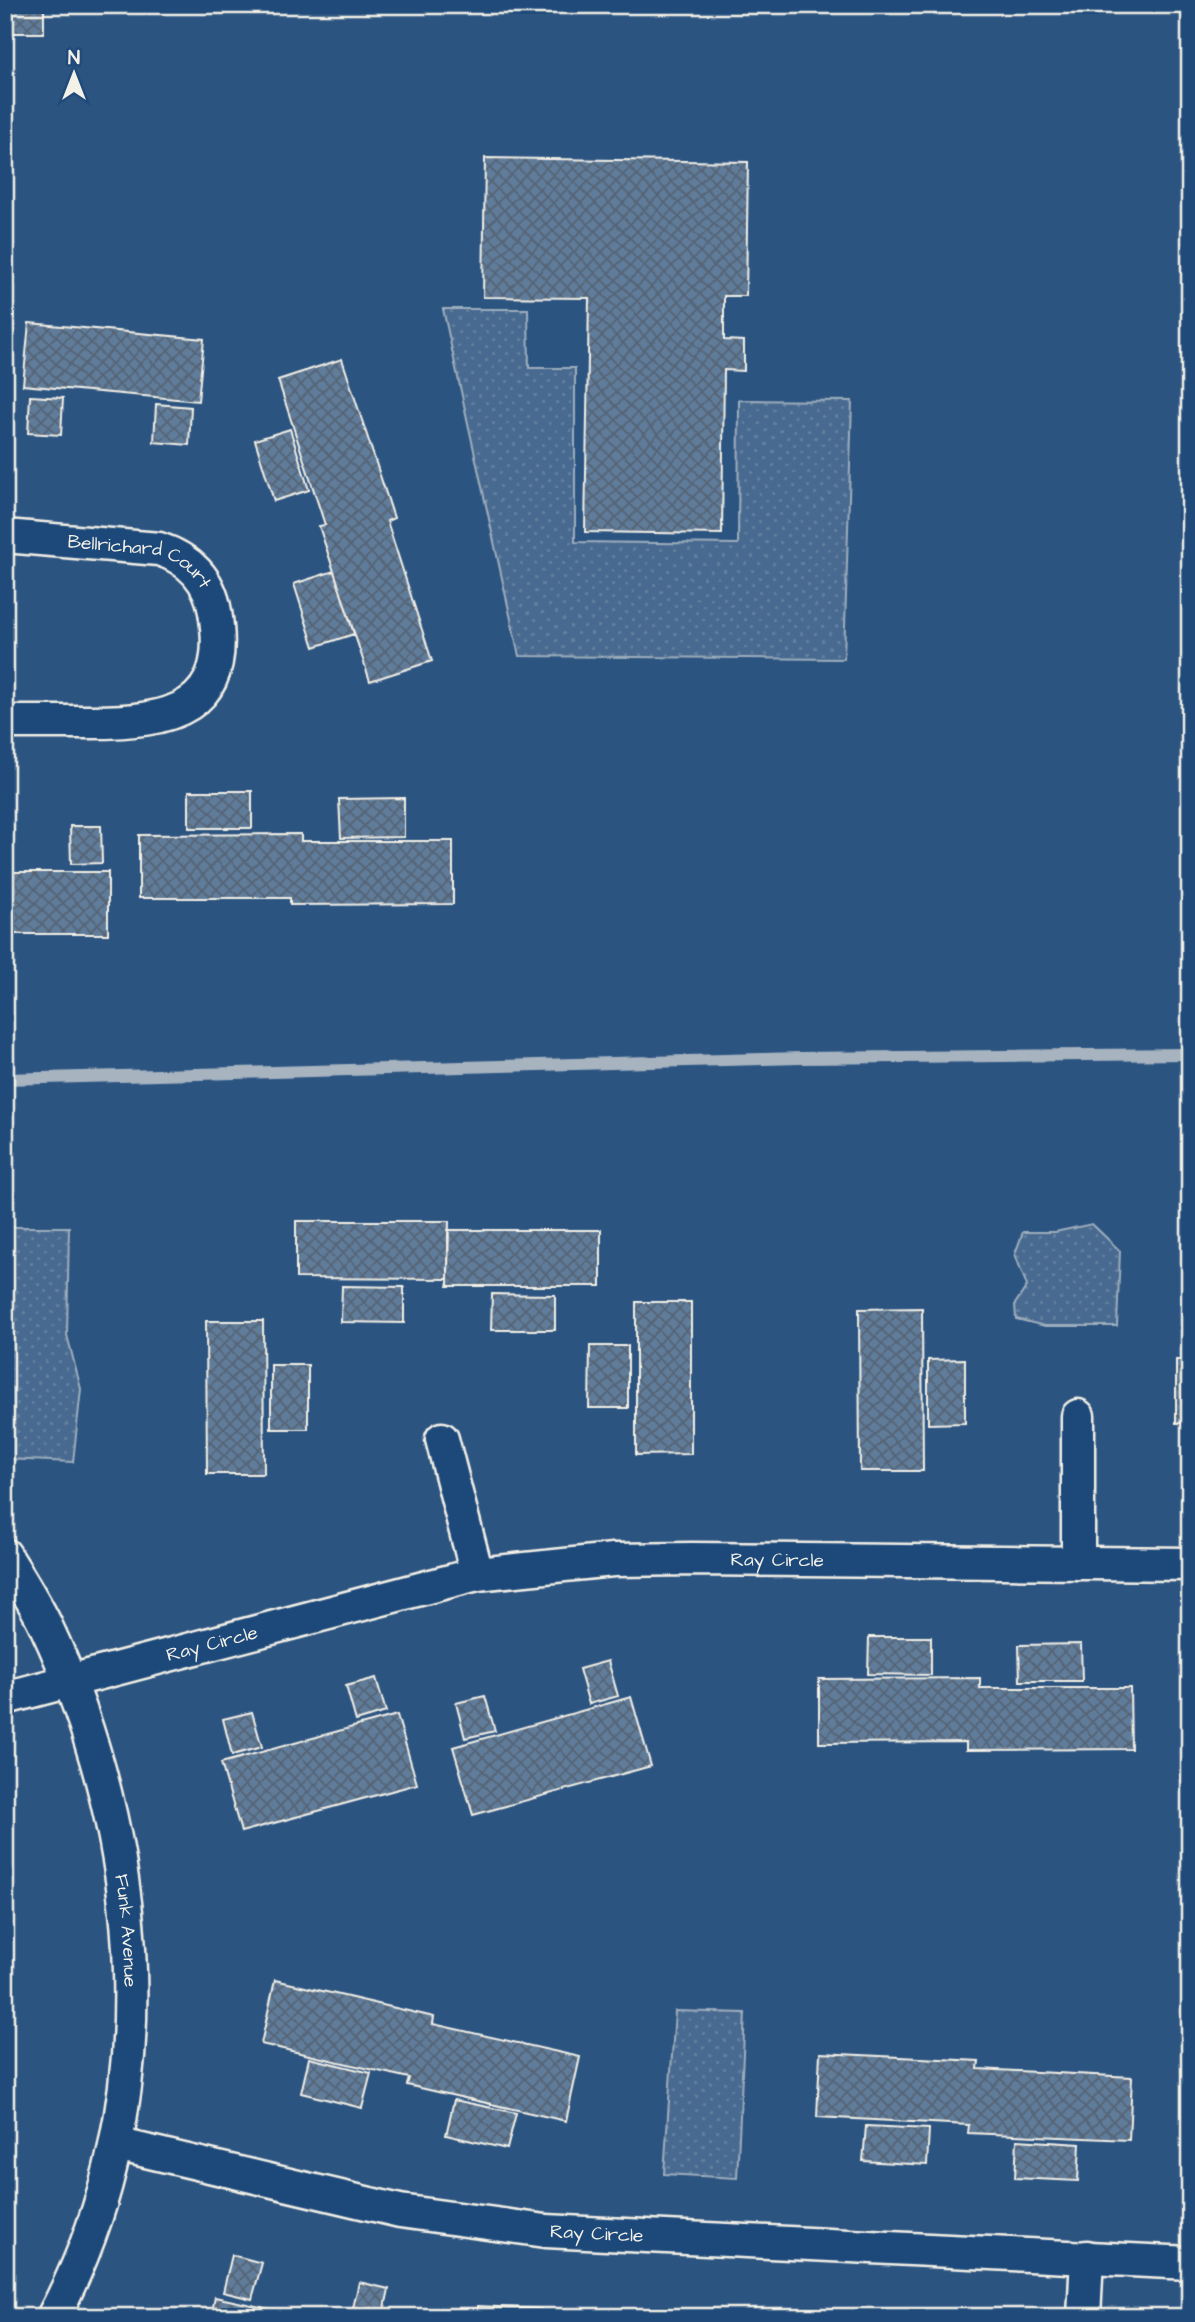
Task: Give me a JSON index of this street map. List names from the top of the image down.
{
  "streets": {
    "street": ["Bellrichard Court", "Ray Circle", "Funk Avenue"]
  },
  "crossings": [
    ["Ray Circle", "Funk Avenue"]
  ],
  "north": "top"
}
